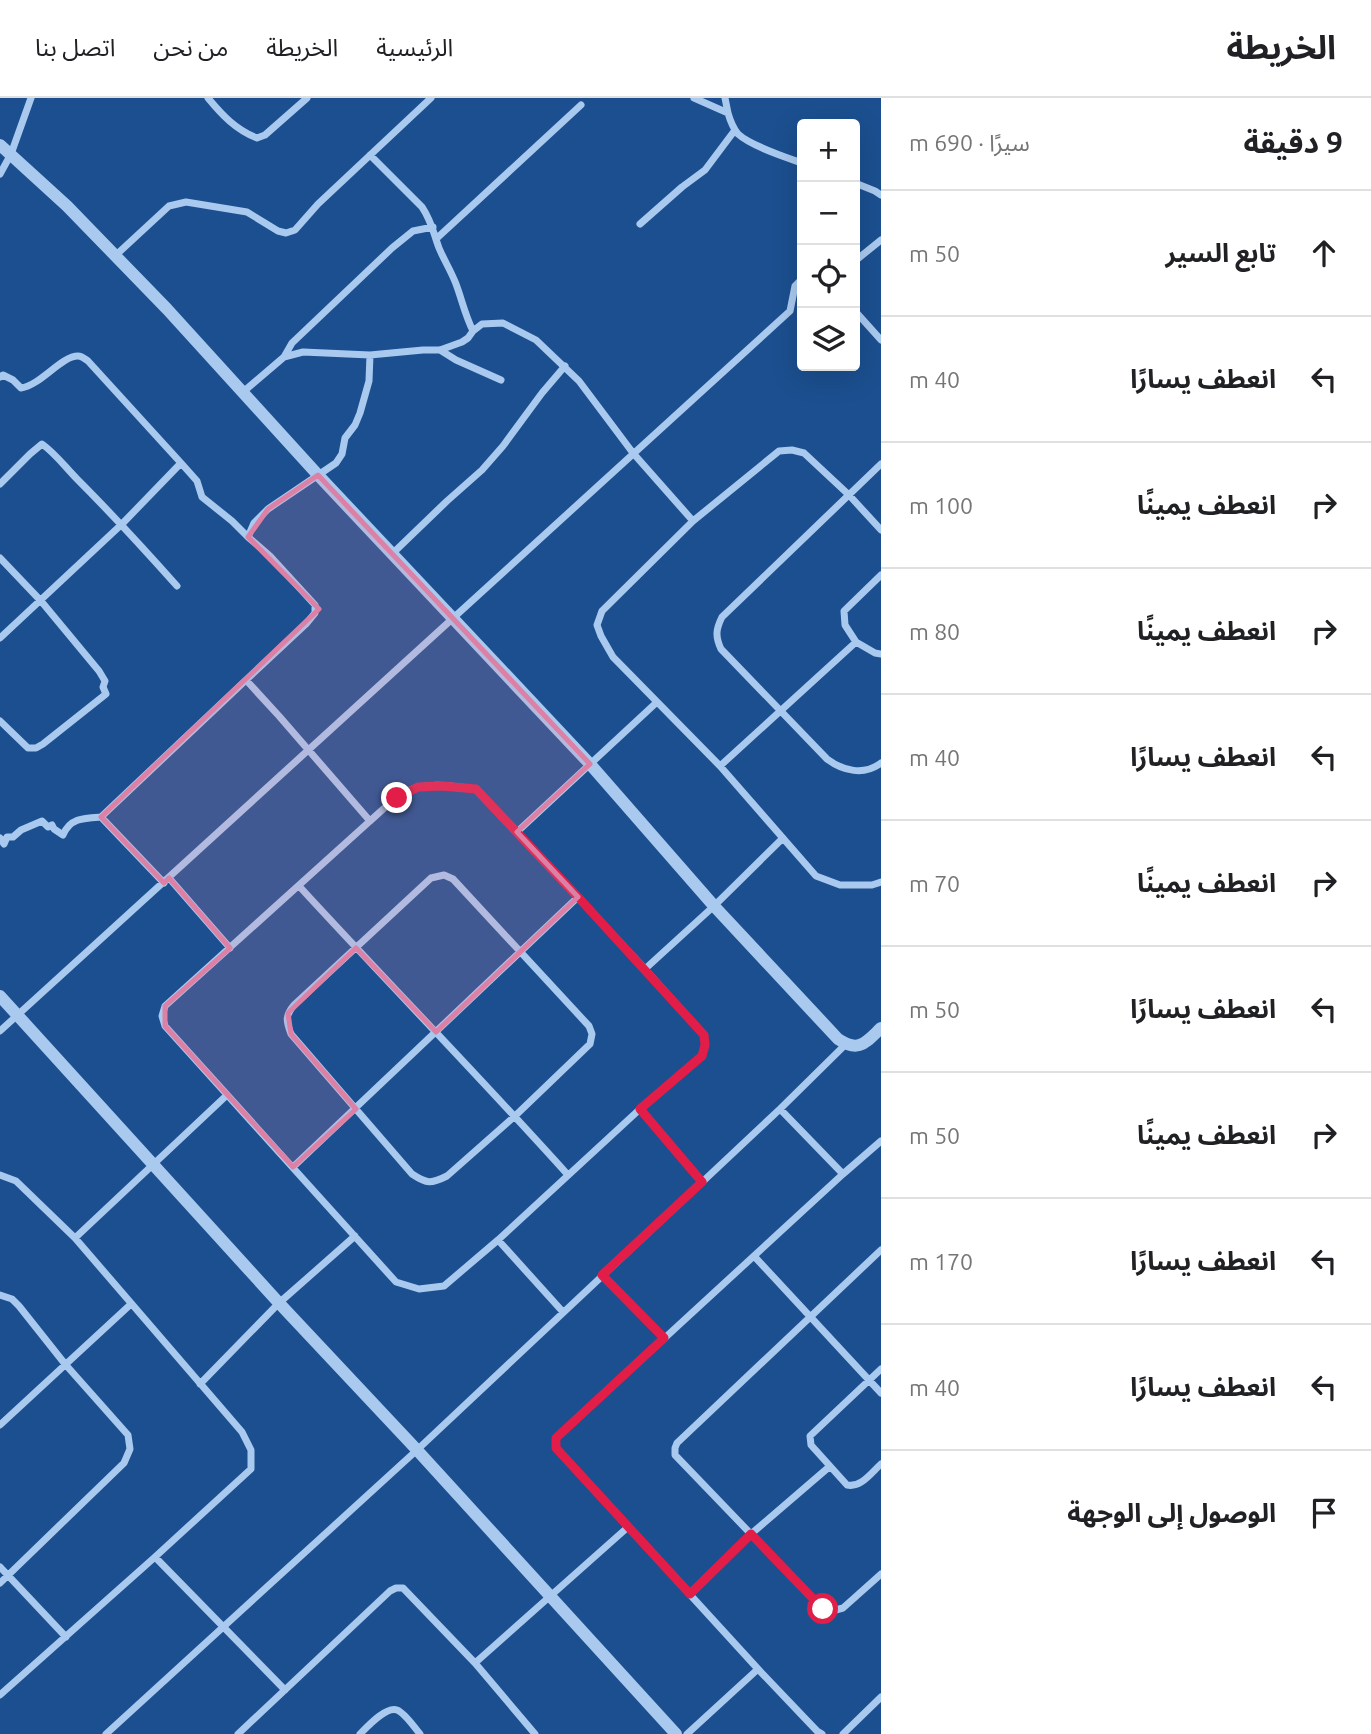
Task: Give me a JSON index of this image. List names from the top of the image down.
{
  "page": {
    "header": "الخريطة",
    "nav": [
      "الرئيسية",
      "الخريطة",
      "من نحن",
      "اتصل بنا"
    ],
    "heading": ["9 دقيقة", "سيرًا · 690 m"],
    "map_buttons": ["+", "−"],
    "list": [
      ["تابع السير", "50 m"],
      ["انعطف يسارًا", "40 m"],
      ["انعطف يمينًا", "100 m"],
      ["انعطف يمينًا", "80 m"],
      ["انعطف يسارًا", "40 m"],
      ["انعطف يمينًا", "70 m"],
      ["انعطف يسارًا", "50 m"],
      ["انعطف يمينًا", "50 m"],
      ["انعطف يسارًا", "170 m"],
      ["انعطف يسارًا", "40 m"],
      "الوصول إلى الوجهة"
    ]
  }
}
